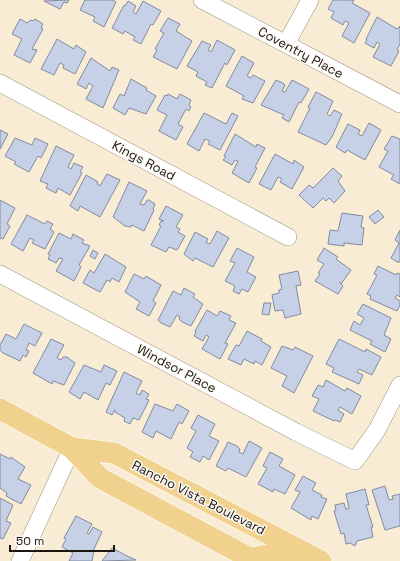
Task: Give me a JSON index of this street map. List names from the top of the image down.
{
  "streets": {
    "main road": ["Rancho Vista Boulevard"],
    "street": ["Coventry Place", "Kings Road", "Windsor Place"]
  },
  "scale_bar": "50 m"
}
